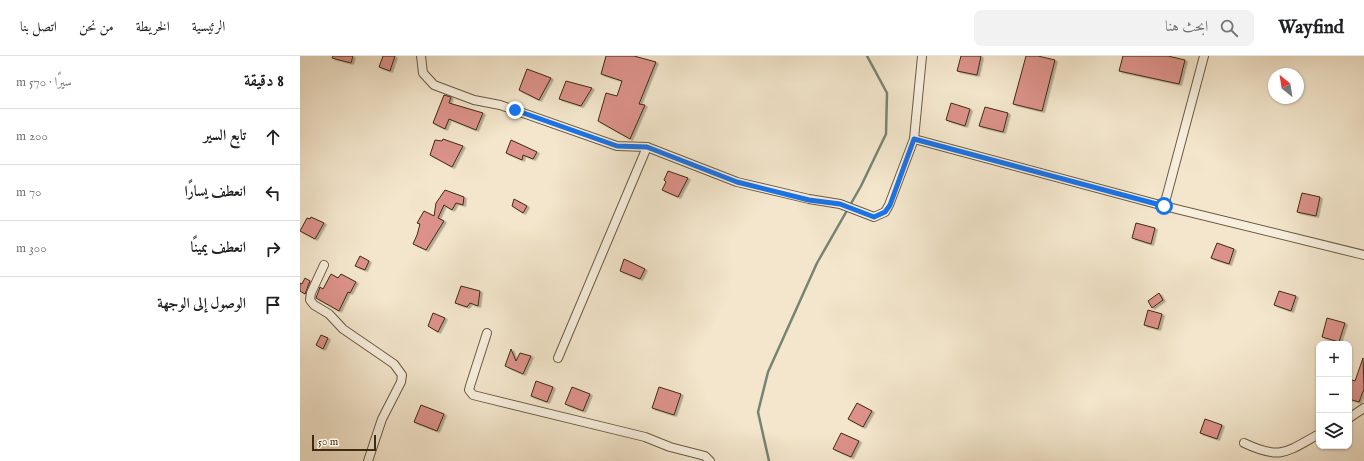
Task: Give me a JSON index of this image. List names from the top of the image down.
{
  "scale_bar": "50 m",
  "north": "top left",
  "page": {
    "header": "Wayfind",
    "search": "ابحث هنا",
    "nav": [
      "الرئيسية",
      "الخريطة",
      "من نحن",
      "اتصل بنا"
    ],
    "heading": ["8 دقيقة", "سيرًا · 570 m"],
    "list": [
      ["تابع السير", "200 m"],
      ["انعطف يسارًا", "70 m"],
      ["انعطف يمينًا", "300 m"],
      "الوصول إلى الوجهة"
    ],
    "map_buttons": ["+", "−"],
    "scale": "50 m"
  }
}
